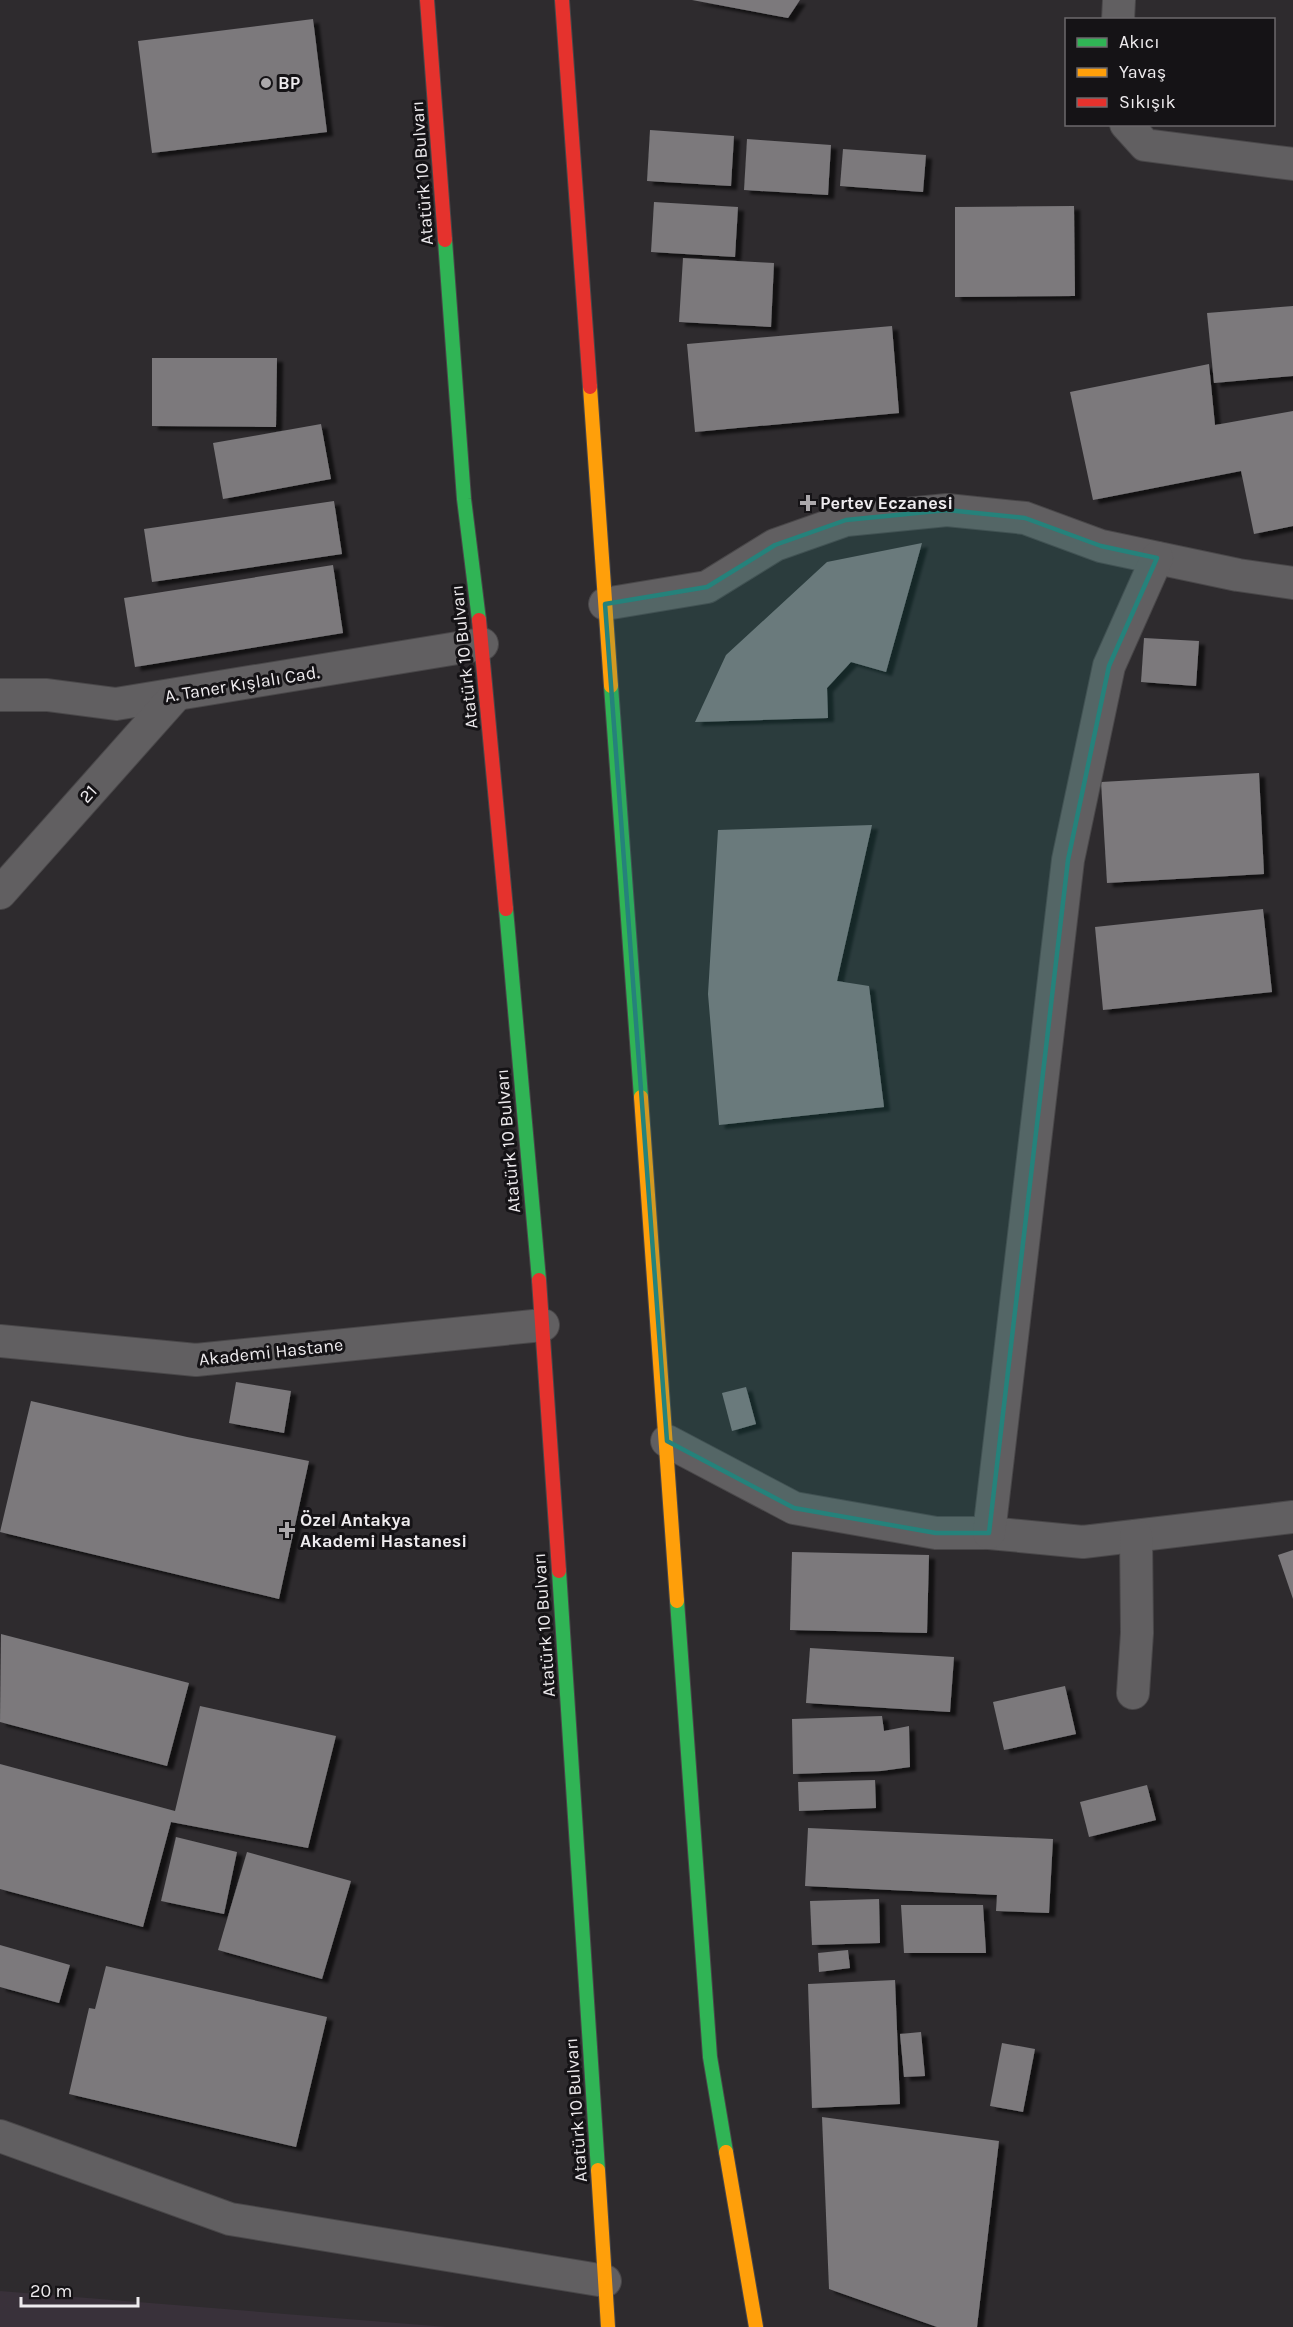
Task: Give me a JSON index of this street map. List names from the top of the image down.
{
  "streets": {
    "highway": ["Atatürk 10 Bulvarı"],
    "street": ["A. Taner Kışlalı Cad.", "21", "Akademi Hastane"]
  },
  "crossings": [
    ["Atatürk 10 Bulvarı", "A. Taner Kışlalı Cad."],
    ["Atatürk 10 Bulvarı", "Akademi Hastane"],
    ["A. Taner Kışlalı Cad.", "21"]
  ],
  "places": {
    "other": ["BP"],
    "health": ["Pertev Eczanesi", "Özel Antakya Akademi Hastanesi"]
  },
  "legend": ["Akıcı", "Yavaş", "Sıkışık"],
  "scale_bar": "20 m"
}
